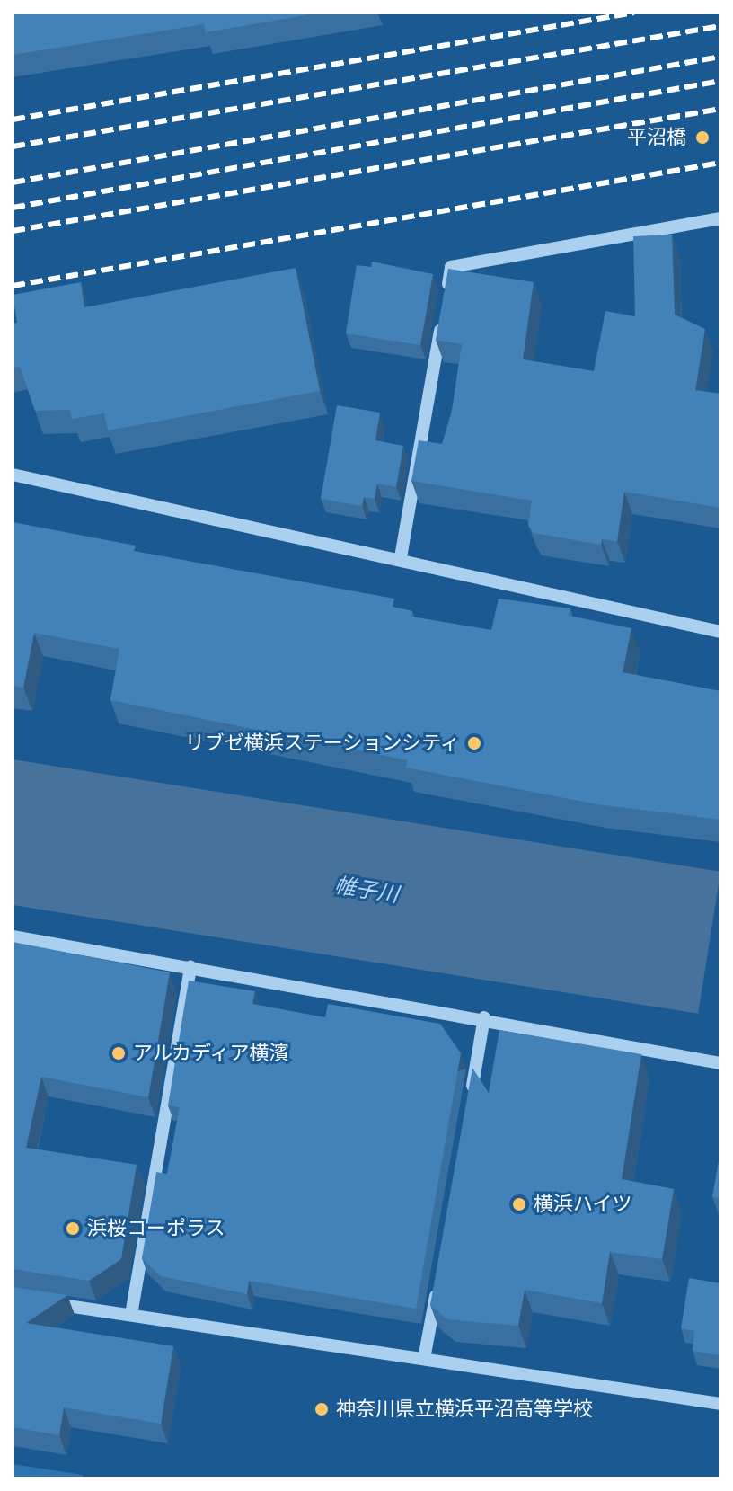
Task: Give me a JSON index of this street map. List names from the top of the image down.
{
  "water": ["帷子川"],
  "places": [
    "平沼橋",
    "リブゼ横浜ステーションシティ",
    "アルカディア横濱",
    "横浜ハイツ",
    "浜桜コーポラス",
    "神奈川県立横浜平沼高等学校"
  ]
}
